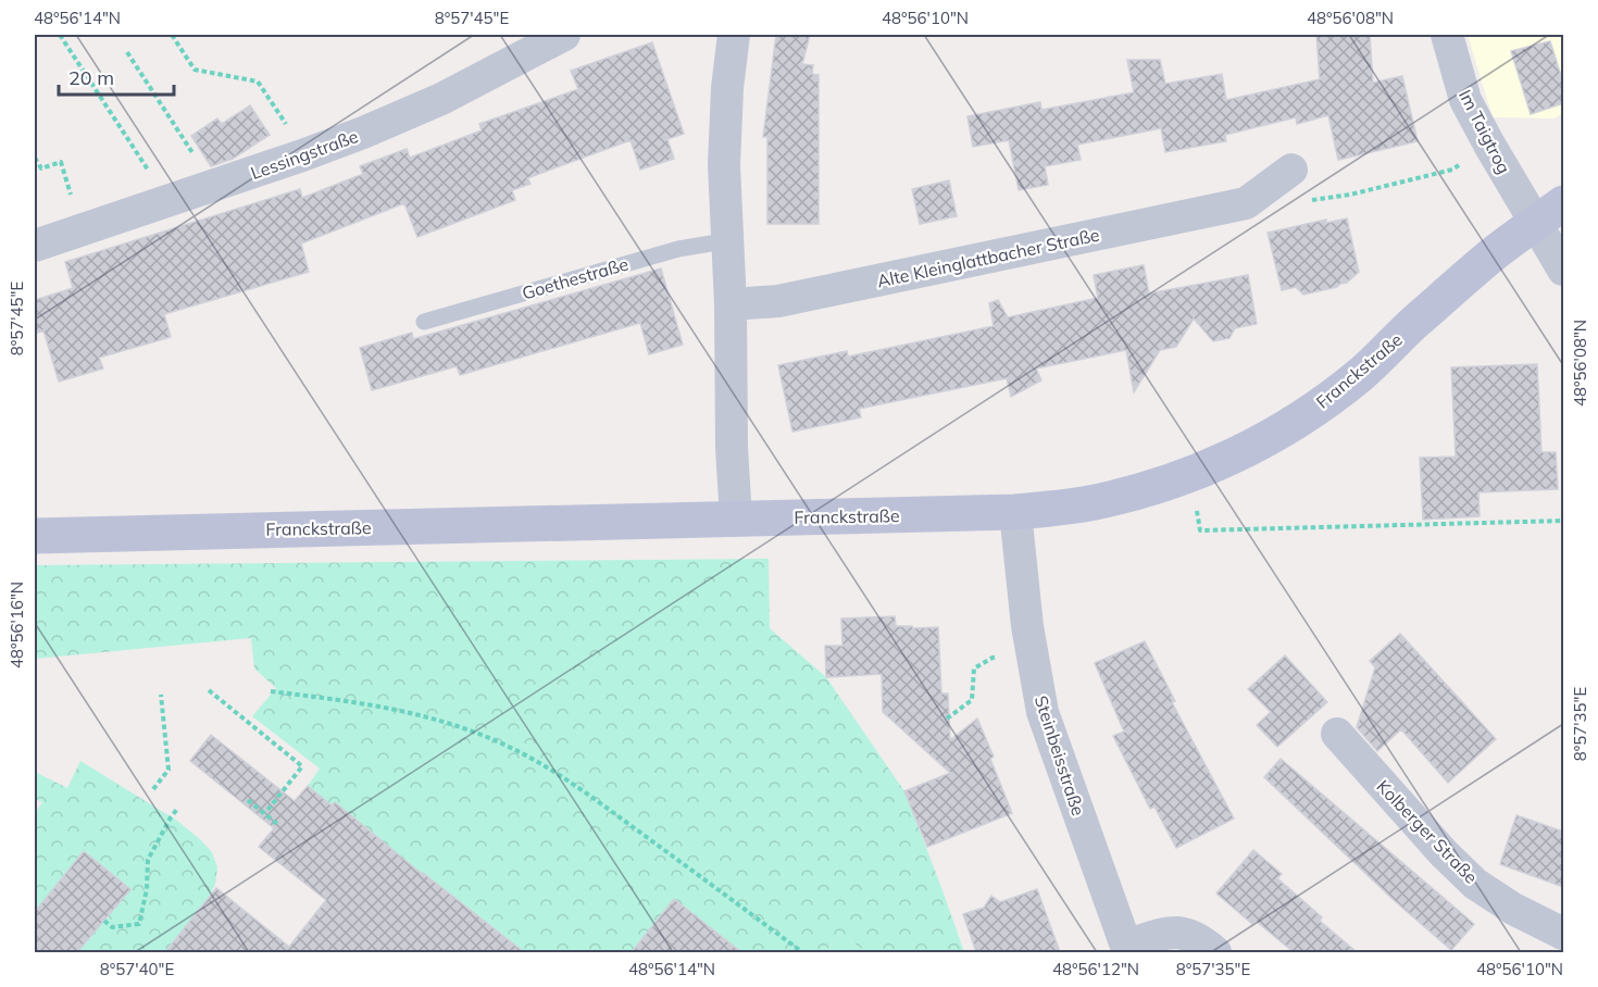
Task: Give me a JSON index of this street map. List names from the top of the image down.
{
  "streets": {
    "street": [
      "Im Taigtrog",
      "Lessingstraße",
      "Alte Kleinglattbacher Straße",
      "Franckstraße",
      "Steinbeisstraße",
      "Kolberger Straße"
    ],
    "lane": ["Goethestraße"]
  },
  "crossings": [
    ["Im Taigtrog", "Franckstraße"],
    ["Franckstraße", "Steinbeisstraße"]
  ],
  "scale_bar": "20 m",
  "coordinates": [
    "48°56'14\"N",
    "8°57'45\"E",
    "48°56'10\"N",
    "48°56'08\"N",
    "48°56'16\"N",
    "8°57'35\"E",
    "8°57'40\"E",
    "48°56'12\"N"
  ]
}
